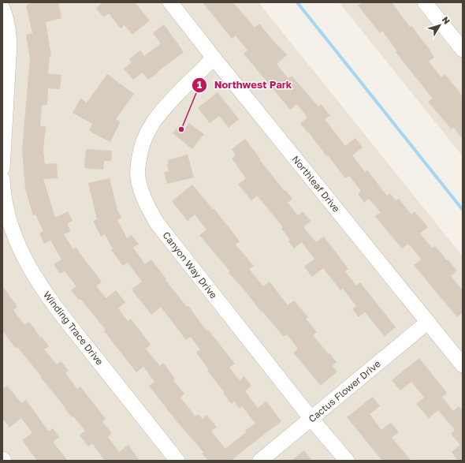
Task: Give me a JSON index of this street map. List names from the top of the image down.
{
  "streets": {
    "street": [
      "Northleaf Drive",
      "Canyon Way Drive",
      "Winding Trace Drive",
      "Cactus Flower Drive"
    ]
  },
  "crossings": [
    ["Northleaf Drive", "Canyon Way Drive"],
    ["Northleaf Drive", "Cactus Flower Drive"],
    ["Canyon Way Drive", "Cactus Flower Drive"]
  ],
  "places": ["Northwest Park"],
  "north": "top right"
}
